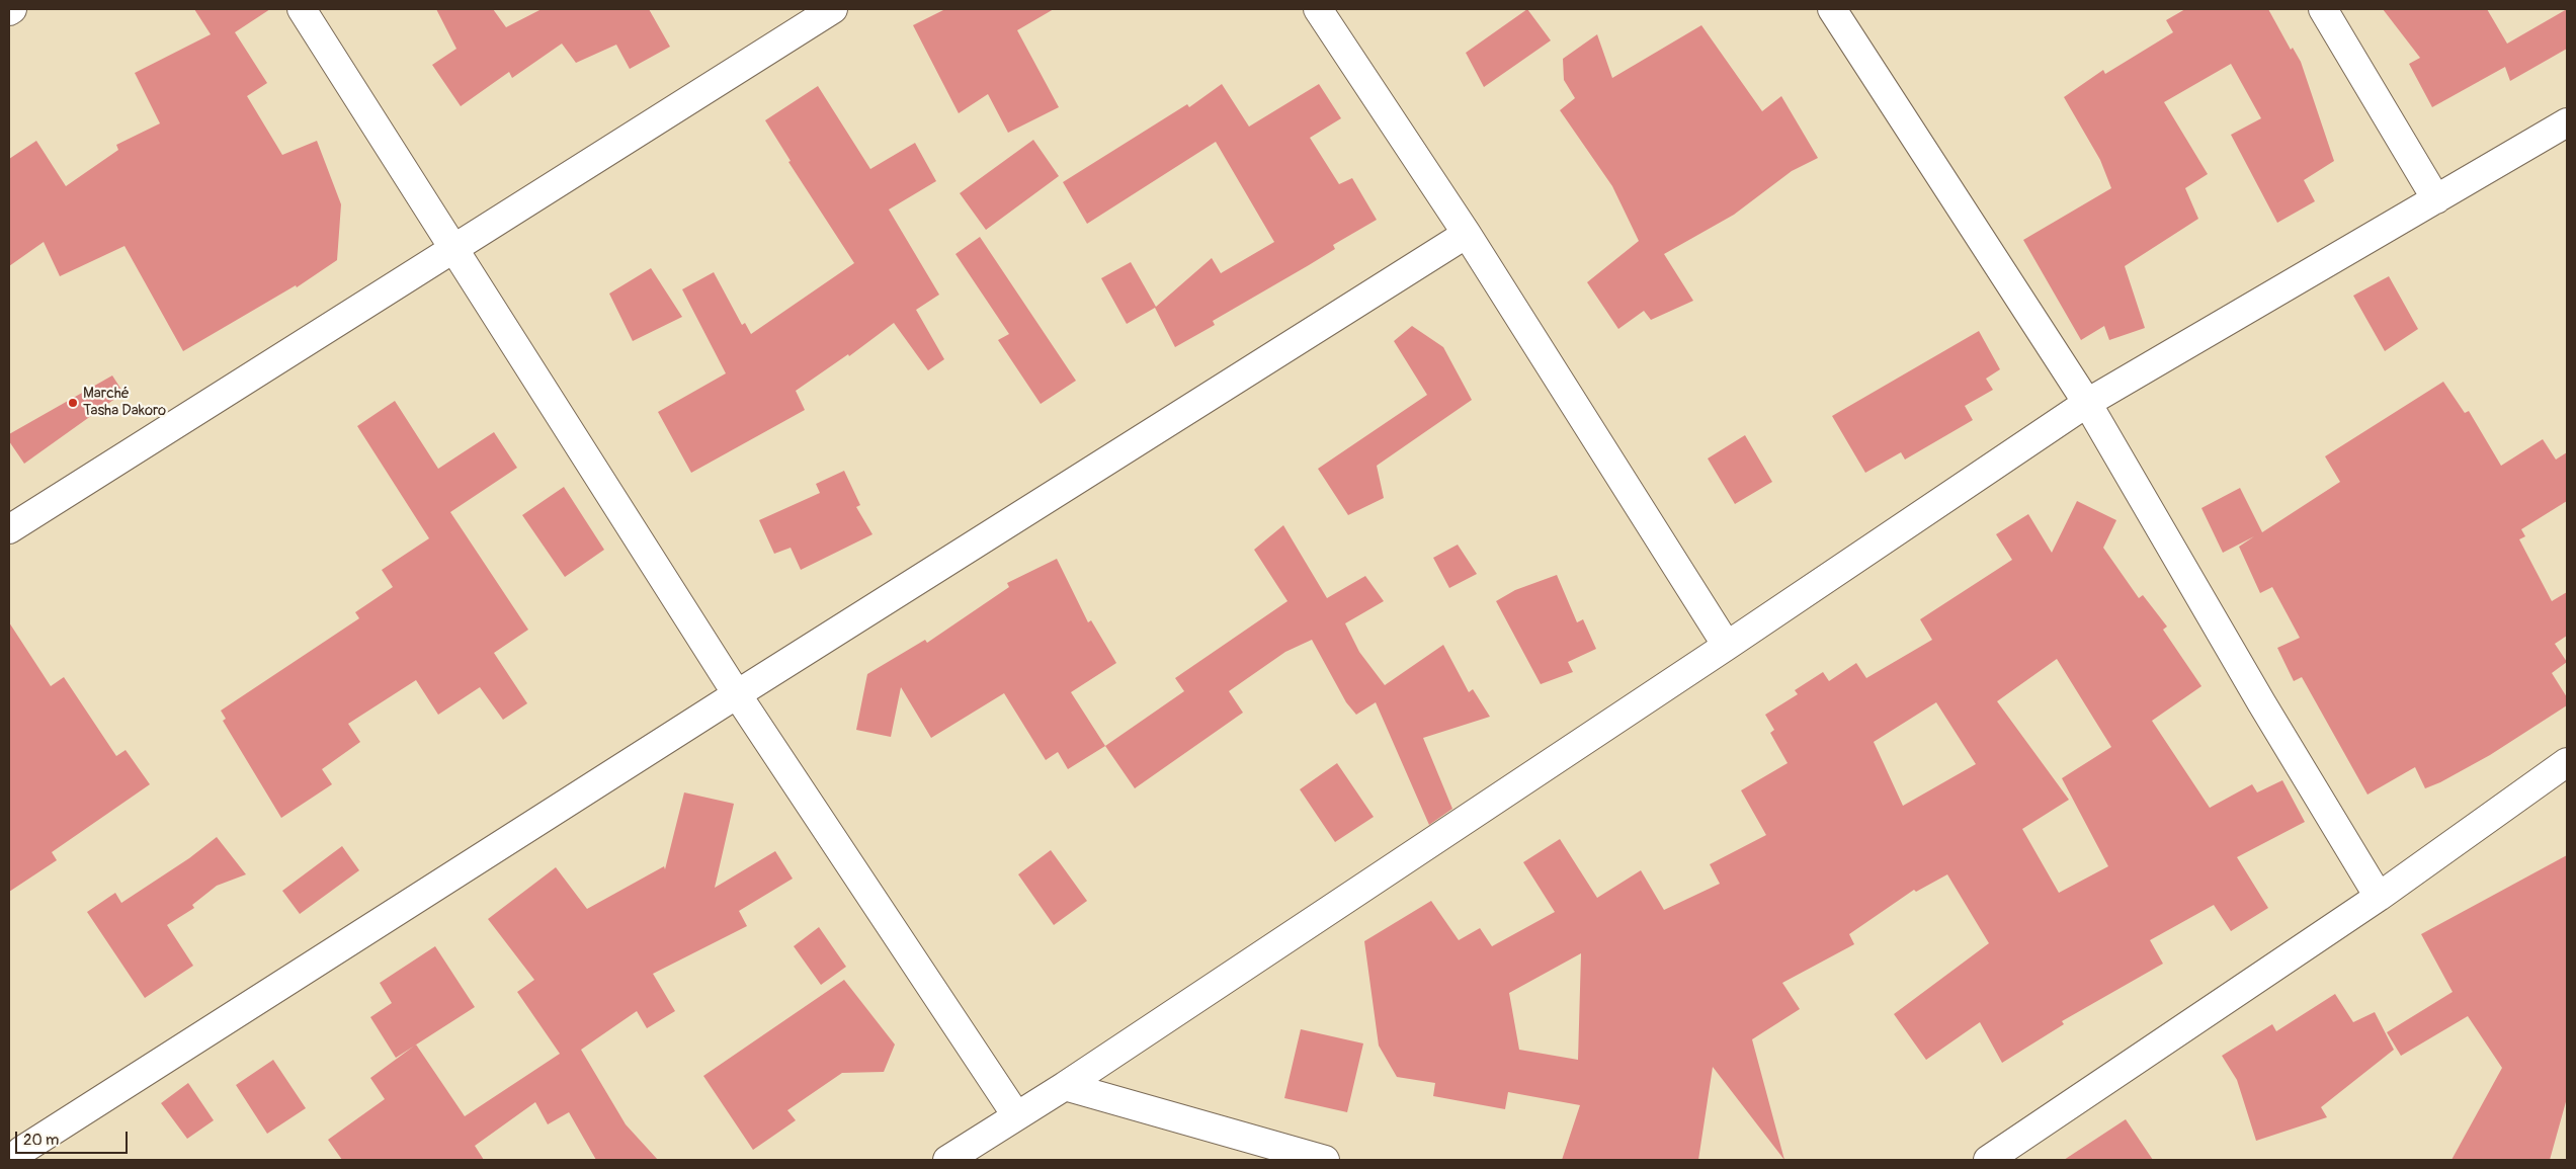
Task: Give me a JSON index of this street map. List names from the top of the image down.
{
  "places": ["Marché Tasha Dakoro"],
  "scale_bar": "20 m"
}
